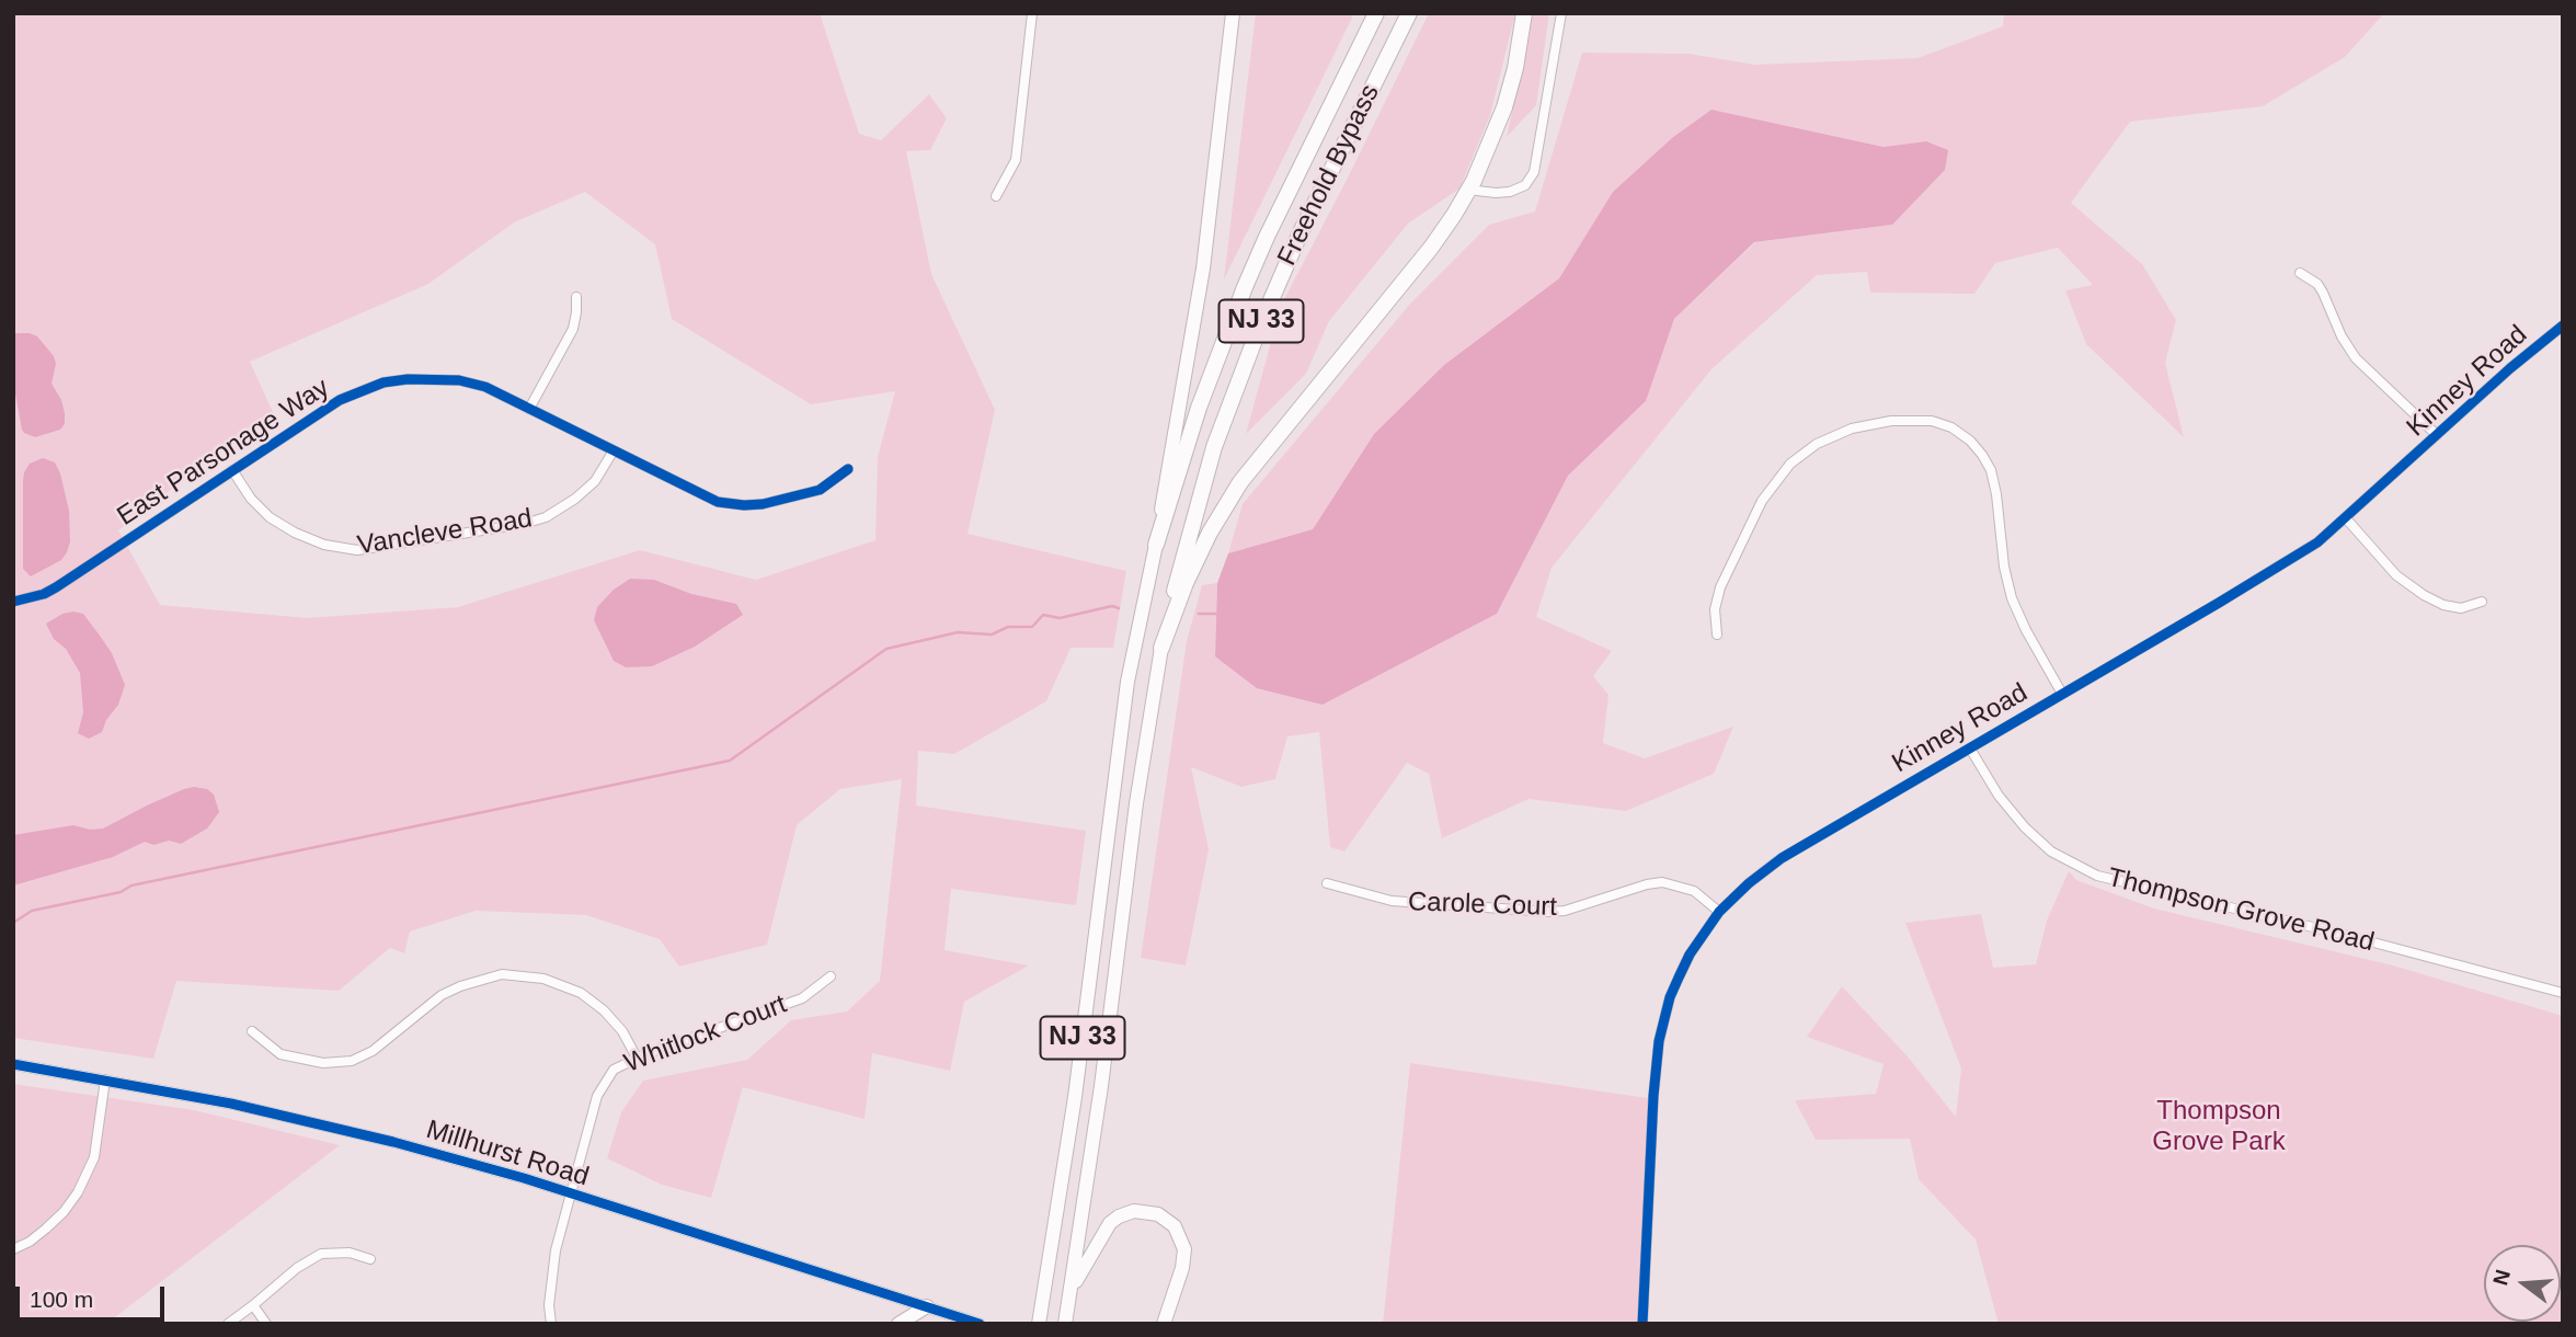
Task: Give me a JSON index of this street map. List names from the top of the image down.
{
  "streets": {
    "highway": ["Freehold Bypass", "NJ 33"],
    "street": [
      "Kinney Road",
      "East Parsonage Way",
      "Vancleve Road",
      "Carole Court",
      "Thompson Grove Road",
      "Whitlock Court",
      "Millhurst Road"
    ]
  },
  "crossings": [
    ["Freehold Bypass", "NJ 33"],
    ["Kinney Road", "Carole Court"],
    ["Kinney Road", "Thompson Grove Road"],
    ["East Parsonage Way", "Vancleve Road"],
    ["Whitlock Court", "Millhurst Road"]
  ],
  "parks": ["Thompson Grove Park"],
  "scale_bar": "100 m",
  "north": "left"
}
